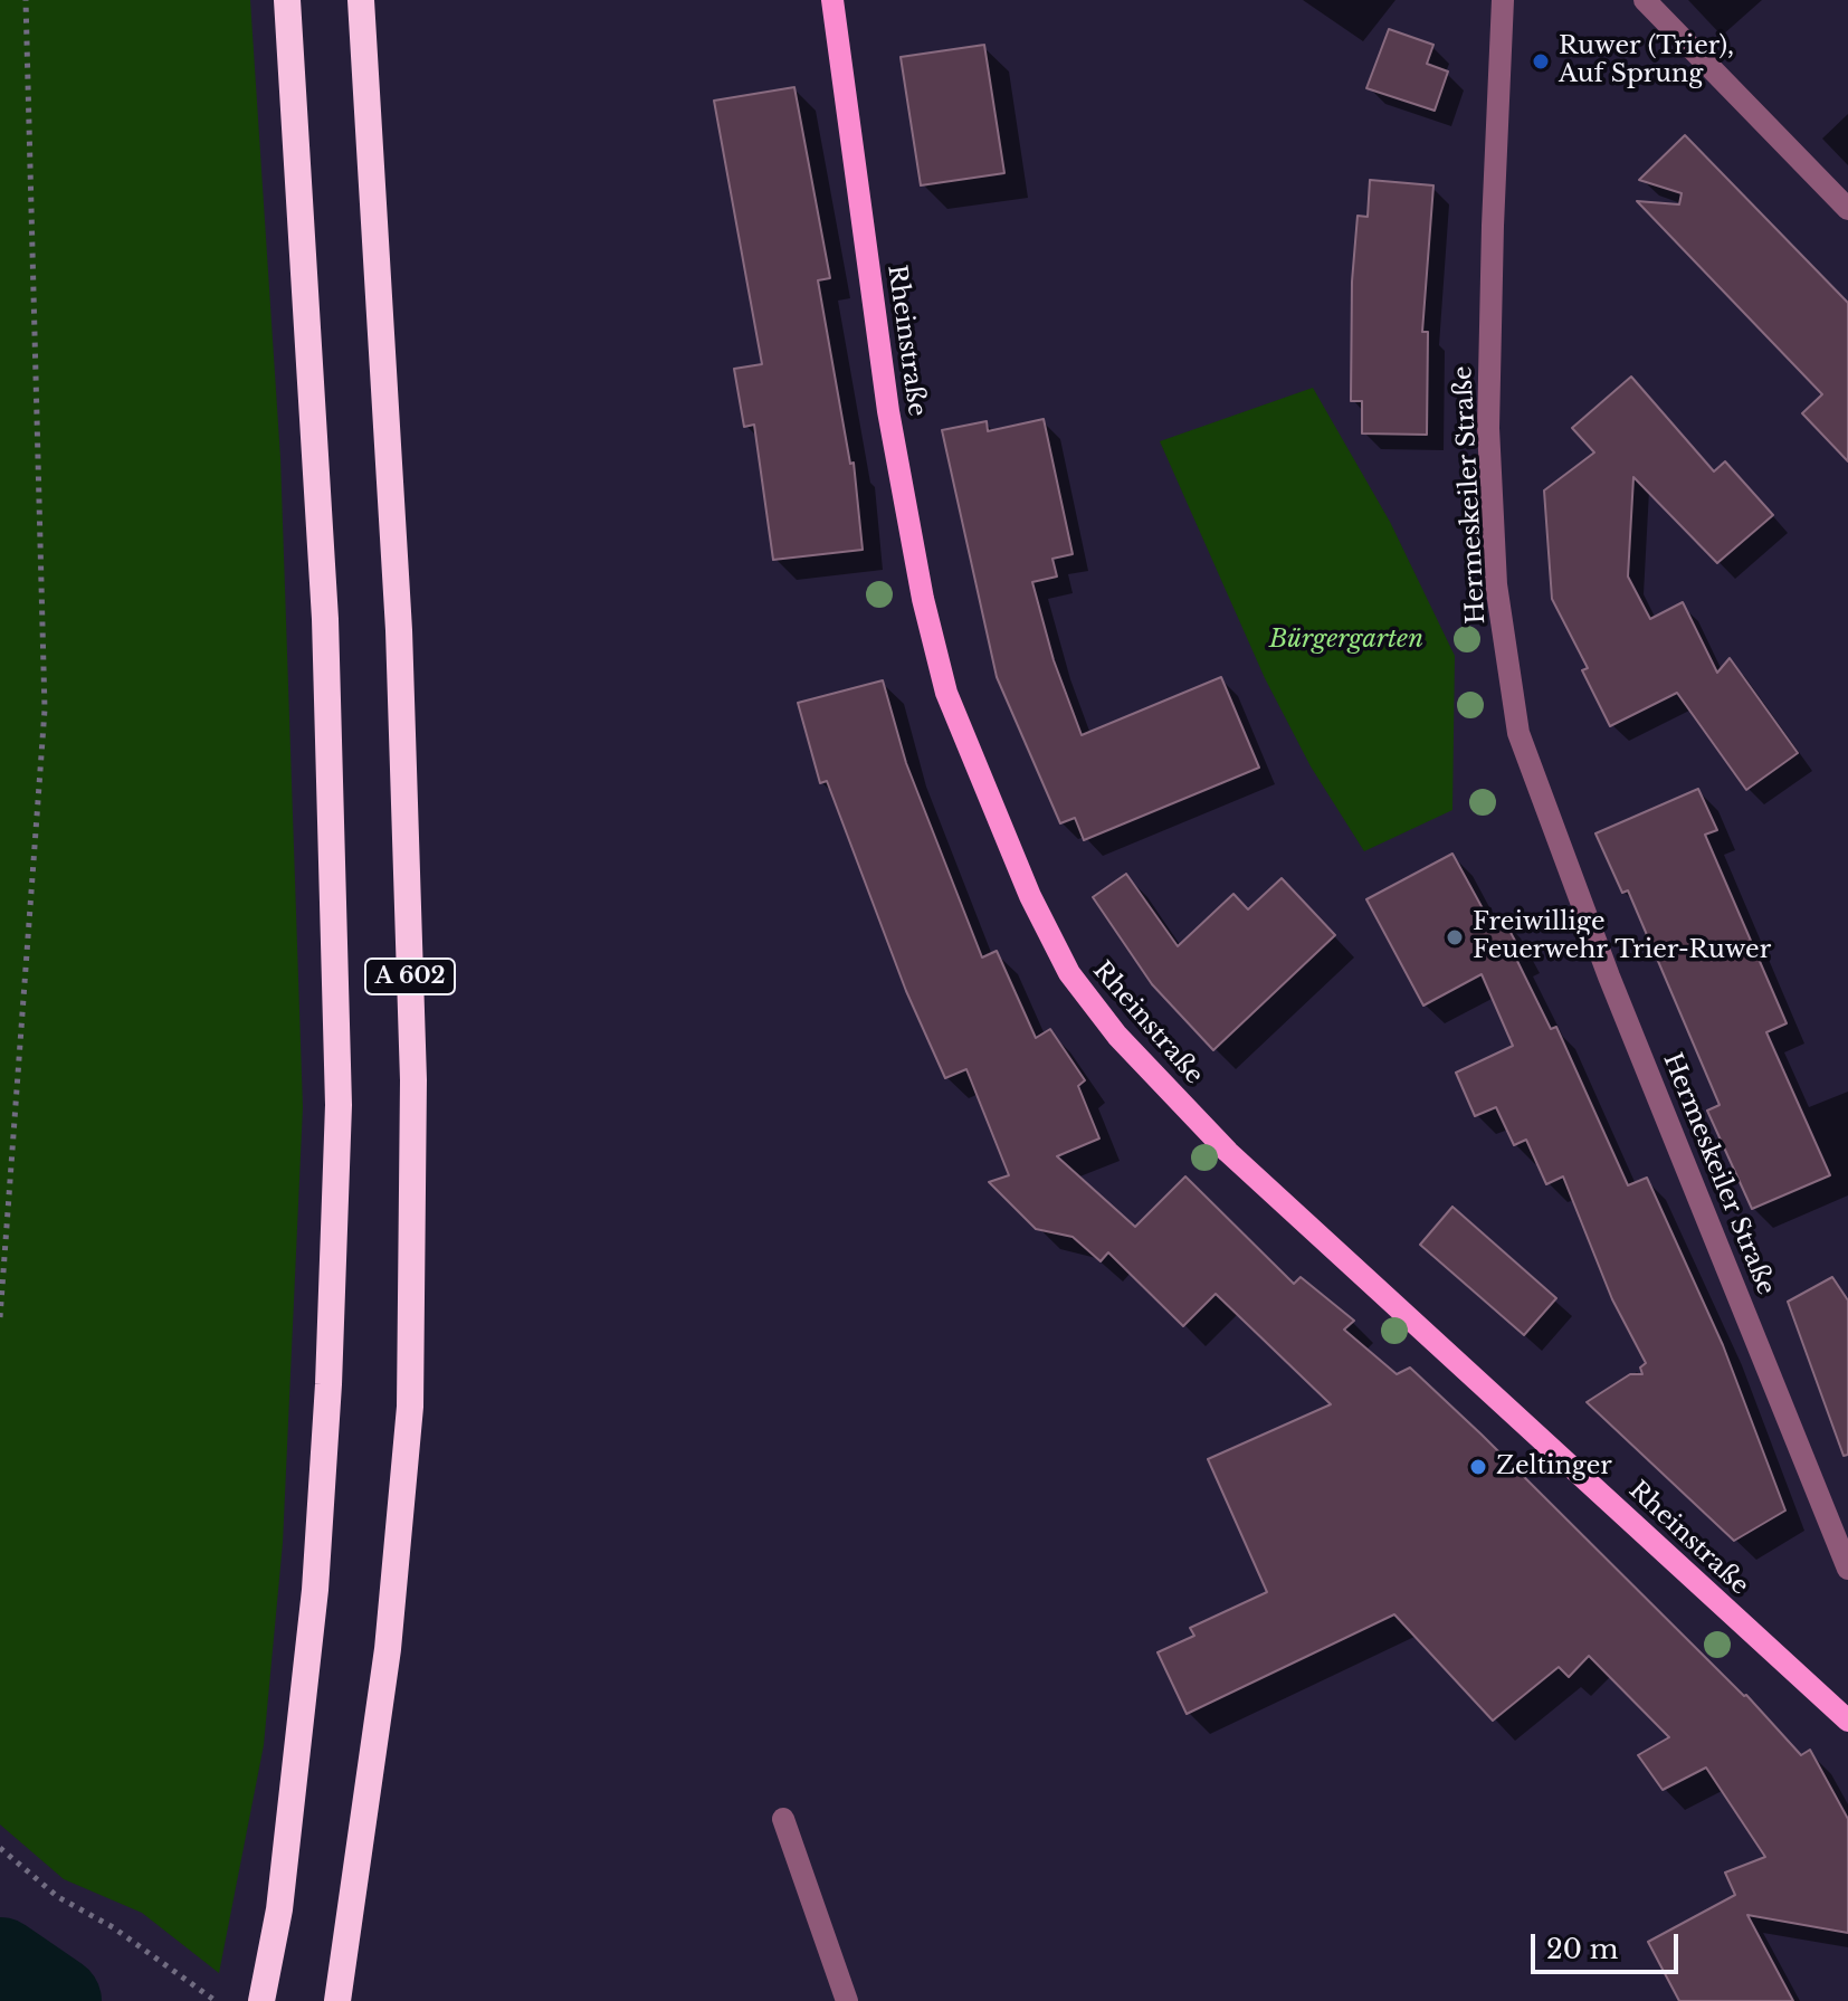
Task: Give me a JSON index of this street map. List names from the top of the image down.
{
  "streets": {
    "highway": ["A 602"],
    "main road": ["Rheinstraße"],
    "street": ["Hermeskeiler Straße"]
  },
  "parks": ["Bürgergarten"],
  "places": ["Ruwer (Trier), Auf Sprung", "Freiwillige Feuerwehr Trier-Ruwer", "Zeltinger"],
  "scale_bar": "20 m"
}
